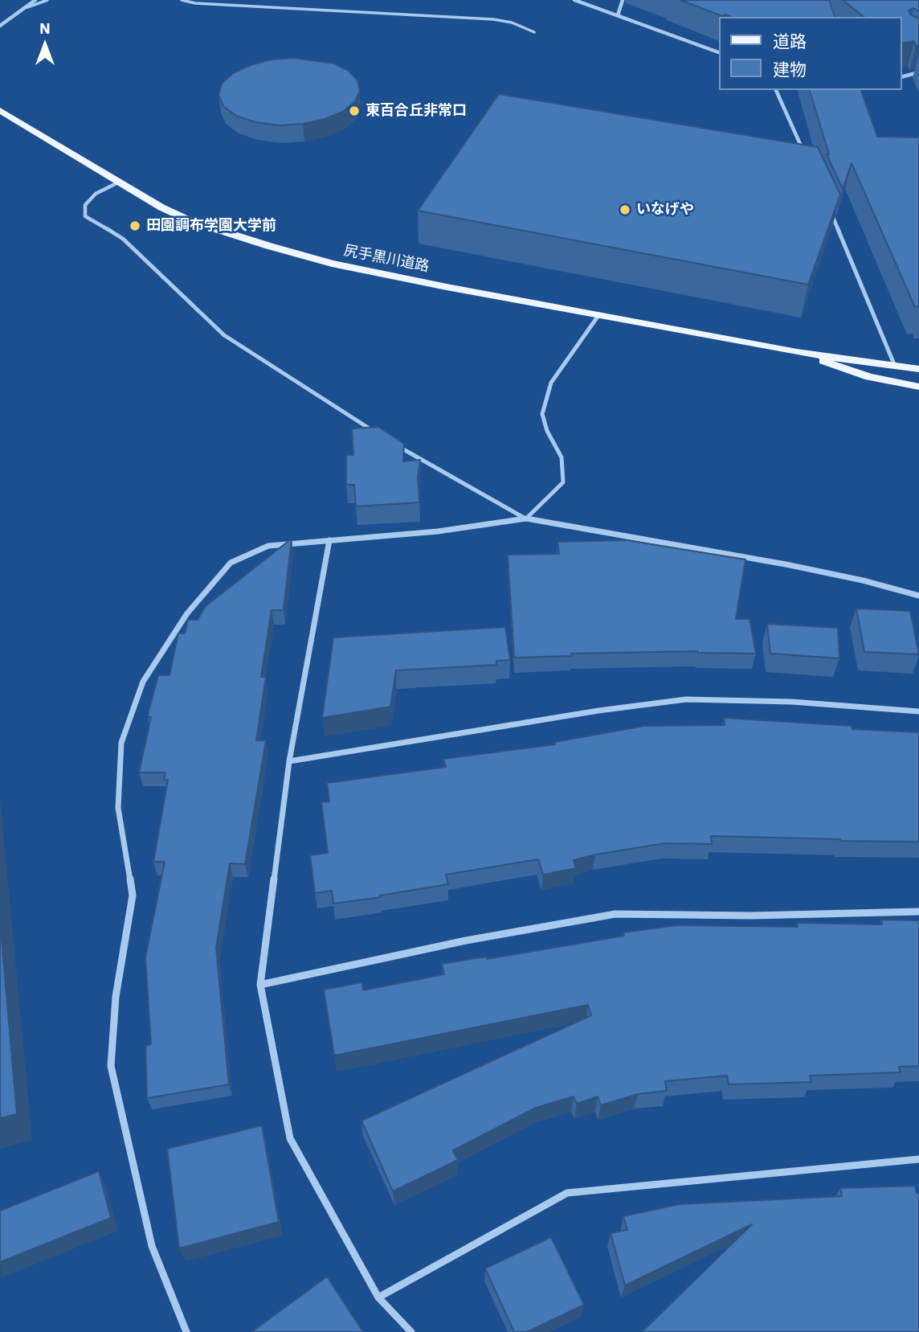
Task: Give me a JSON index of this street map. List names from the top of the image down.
{
  "streets": {
    "main road": ["尻手黒川道路"]
  },
  "places": ["東百合丘非常口", "いなげや", "田園調布学園大学前"],
  "legend": ["道路", "建物"],
  "north": "top"
}
